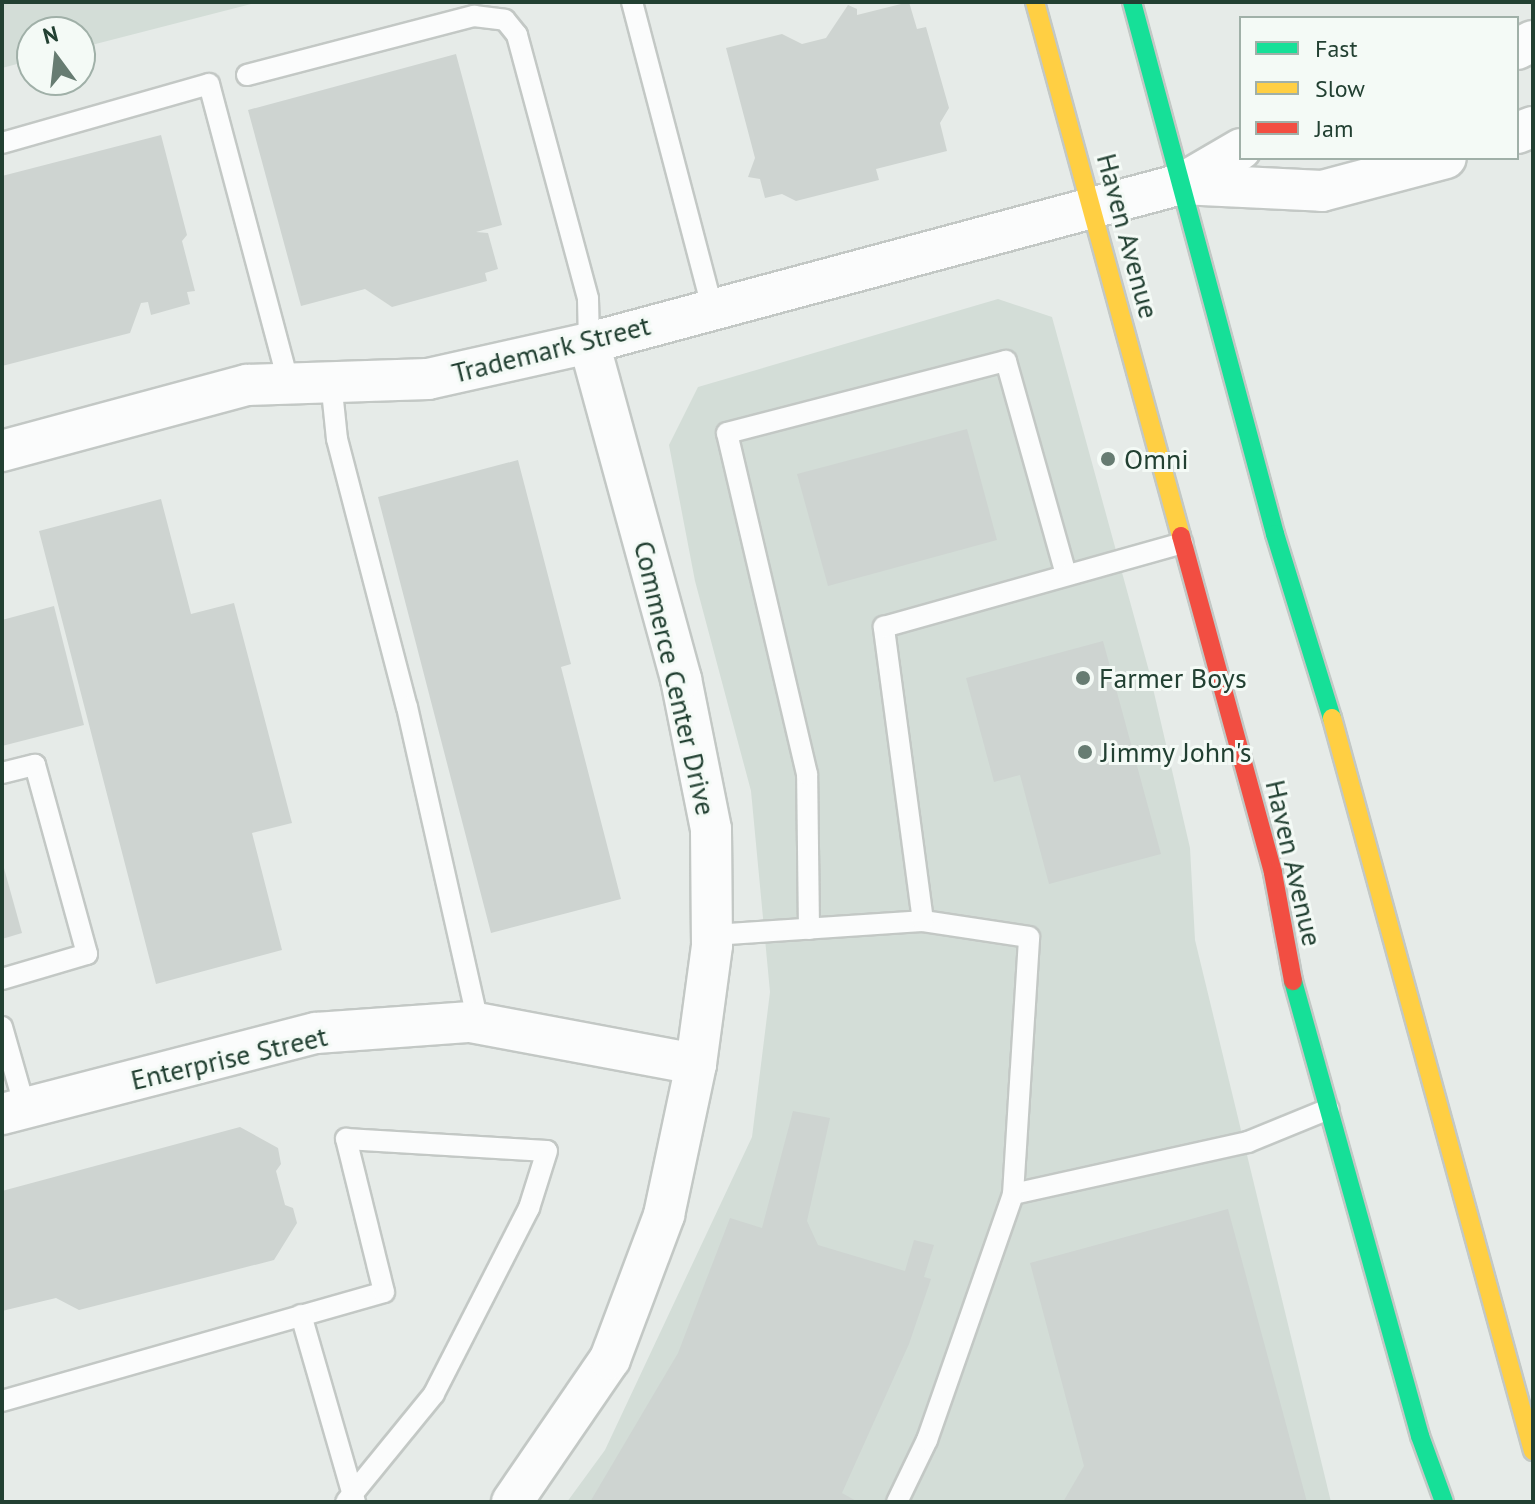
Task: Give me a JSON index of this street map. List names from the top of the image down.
{
  "streets": {
    "main road": ["Haven Avenue"],
    "street": ["Trademark Street", "Commerce Center Drive", "Enterprise Street"]
  },
  "crossings": [
    ["Haven Avenue", "Trademark Street"],
    ["Trademark Street", "Commerce Center Drive"],
    ["Commerce Center Drive", "Enterprise Street"]
  ],
  "places": ["Omni", "Farmer Boys", "Jimmy John's"],
  "legend": ["Fast", "Slow", "Jam"],
  "north": "top"
}
